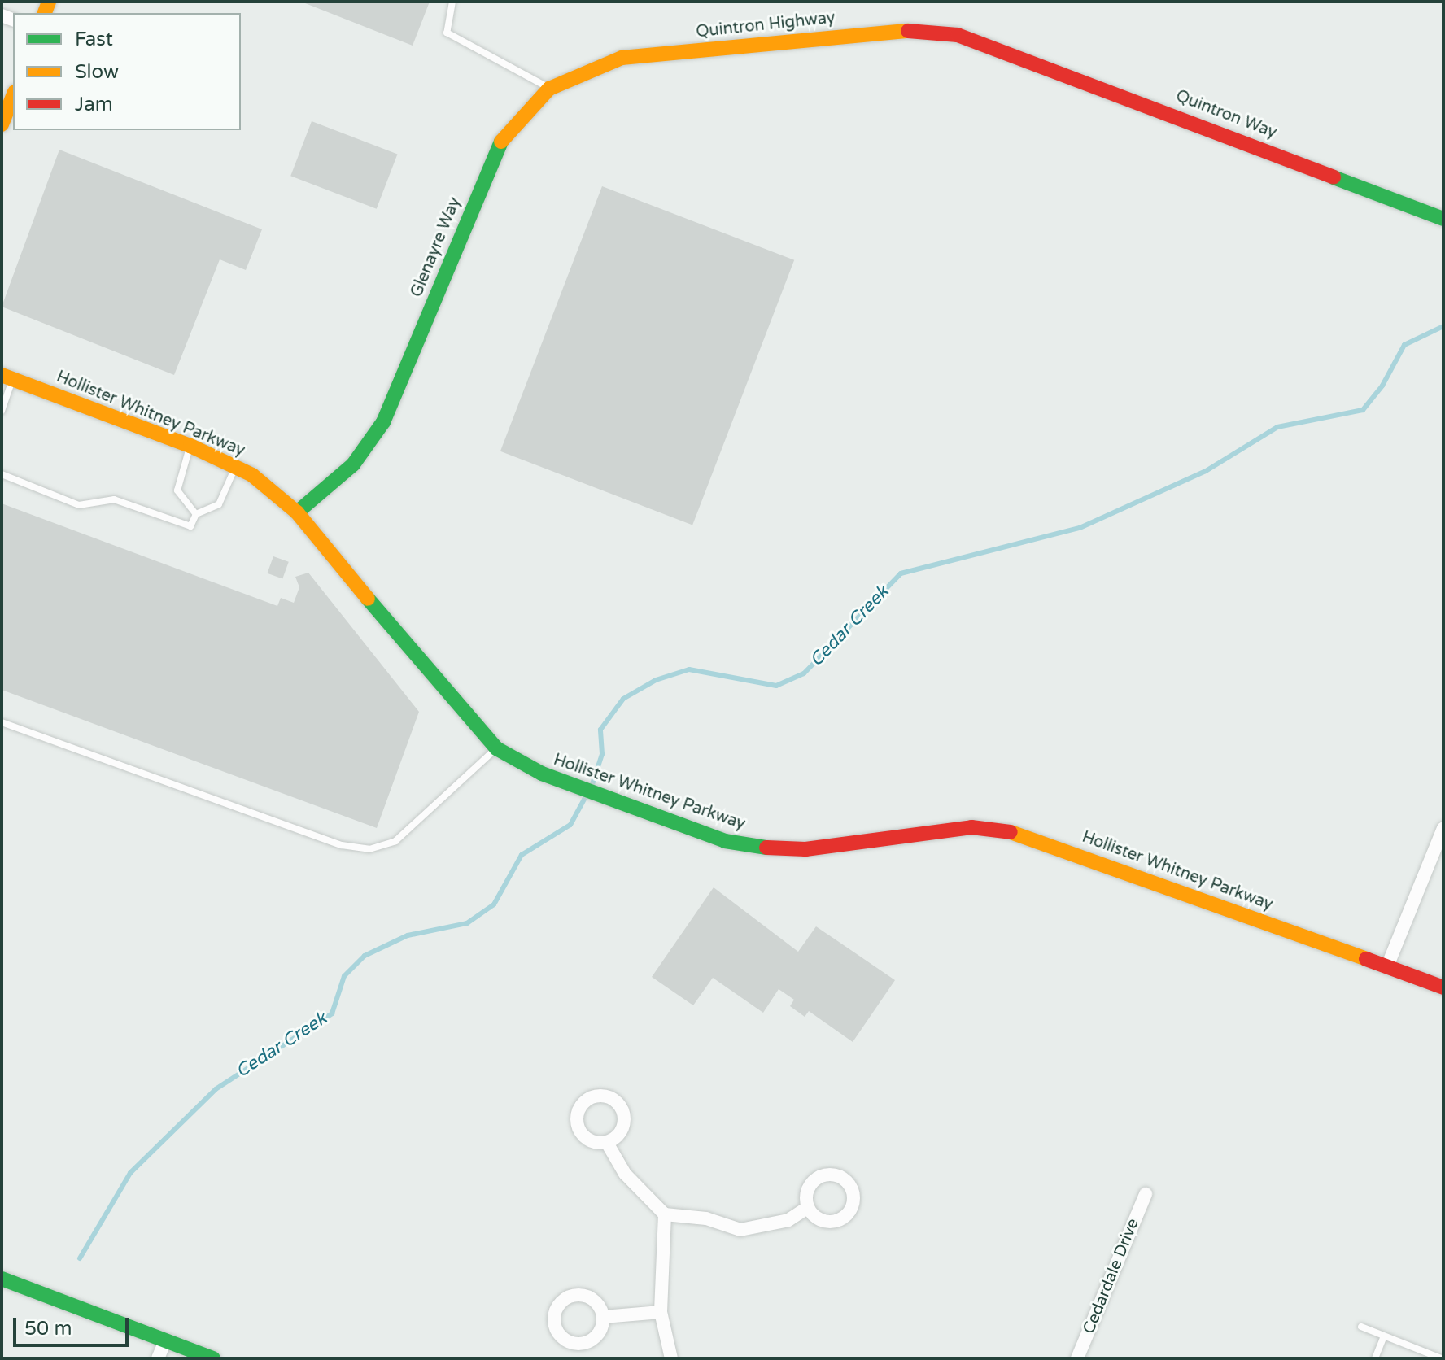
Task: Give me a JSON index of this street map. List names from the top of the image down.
{
  "streets": {
    "street": [
      "Quintron Highway",
      "Quintron Way",
      "Glenayre Way",
      "Hollister Whitney Parkway",
      "Cedardale Drive"
    ]
  },
  "crossings": [
    ["Quintron Highway", "Quintron Way"],
    ["Quintron Highway", "Glenayre Way"],
    ["Glenayre Way", "Hollister Whitney Parkway"]
  ],
  "water": ["Cedar Creek"],
  "legend": ["Fast", "Slow", "Jam"],
  "scale_bar": "50 m"
}
